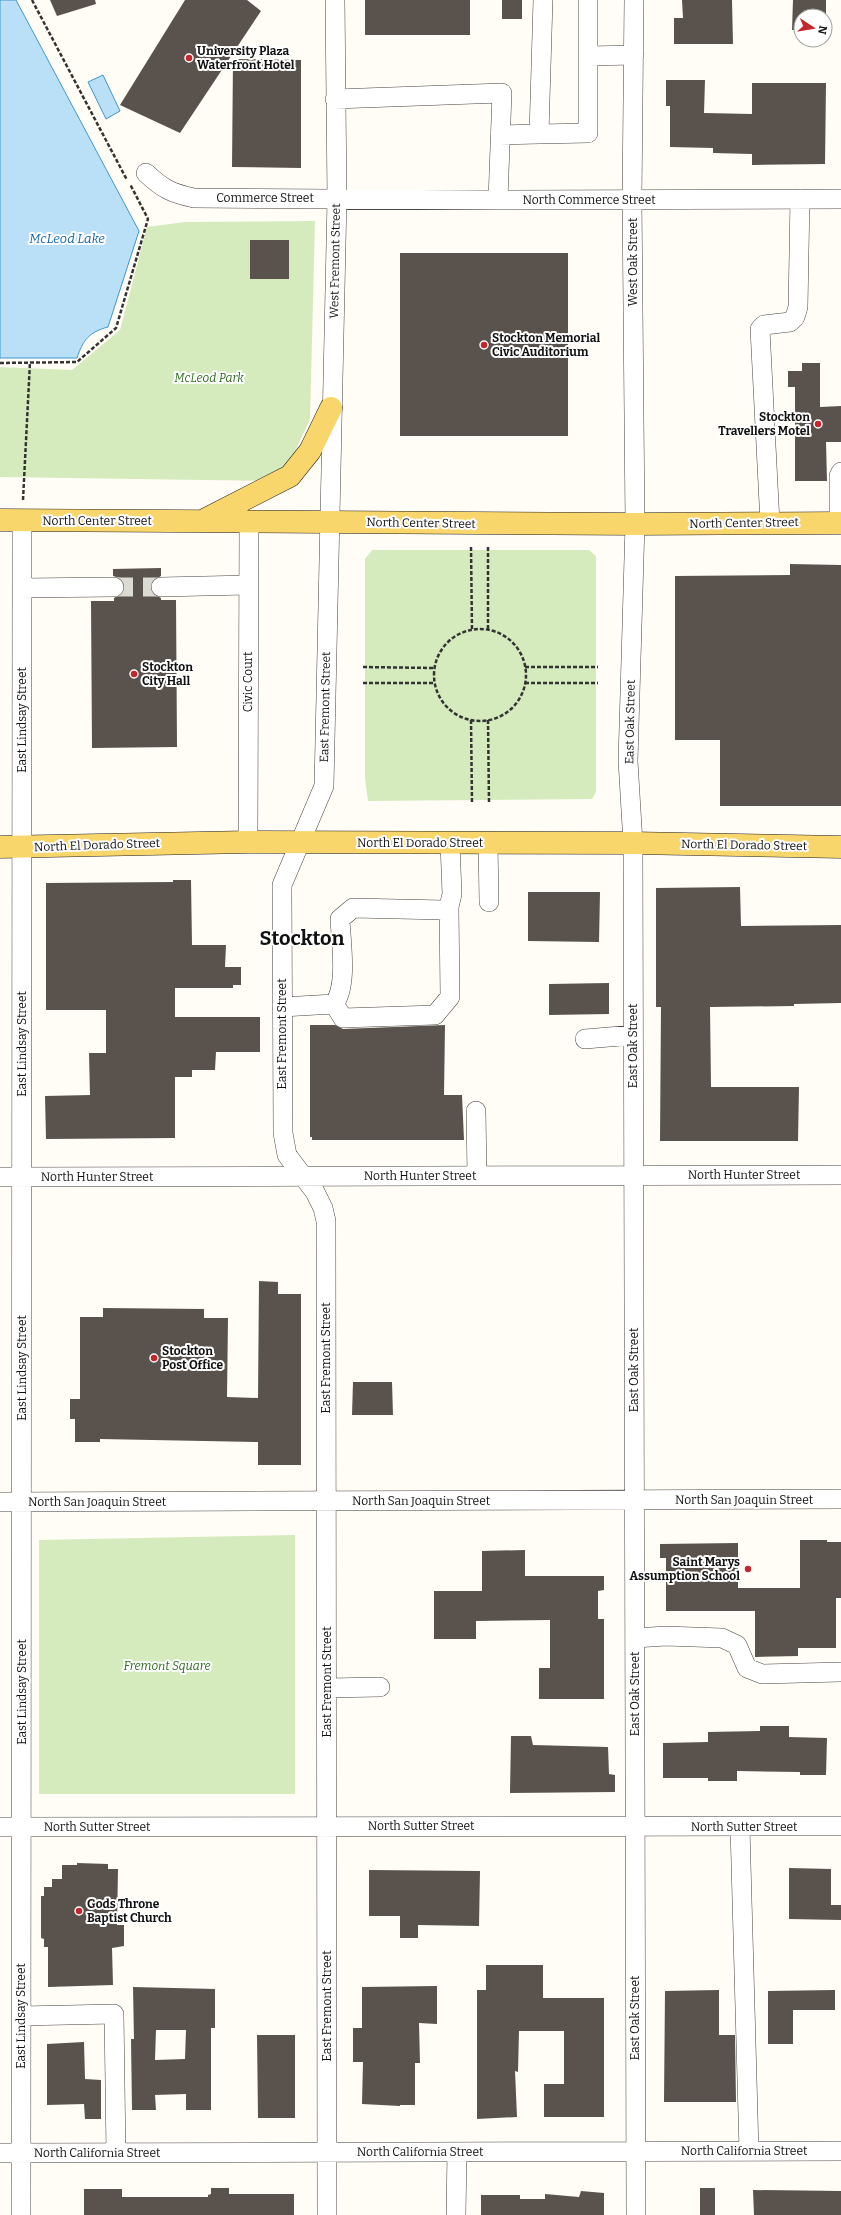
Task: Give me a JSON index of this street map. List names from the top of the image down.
{
  "streets": {
    "main road": ["North Center Street", "North El Dorado Street"],
    "street": [
      "Commerce Street",
      "North Commerce Street",
      "West Fremont Street",
      "West Oak Street",
      "Civic Court",
      "East Fremont Street",
      "East Lindsay Street",
      "East Oak Street",
      "North Hunter Street",
      "North San Joaquin Street",
      "North Sutter Street",
      "North California Street"
    ]
  },
  "crossings": [
    ["Commerce Street", "North Commerce Street"],
    ["Commerce Street", "West Fremont Street"],
    ["North Commerce Street", "West Fremont Street"],
    ["North Commerce Street", "West Oak Street"],
    ["West Fremont Street", "North Center Street"],
    ["West Fremont Street", "East Fremont Street"],
    ["West Oak Street", "North Center Street"],
    ["West Oak Street", "East Oak Street"],
    ["North Center Street", "Civic Court"],
    ["North Center Street", "East Fremont Street"],
    ["North Center Street", "East Lindsay Street"],
    ["North Center Street", "East Oak Street"],
    ["Civic Court", "North El Dorado Street"],
    ["East Fremont Street", "North El Dorado Street"],
    ["East Fremont Street", "North Hunter Street"],
    ["East Fremont Street", "North San Joaquin Street"],
    ["East Fremont Street", "North Sutter Street"],
    ["East Fremont Street", "North California Street"],
    ["East Lindsay Street", "North El Dorado Street"],
    ["East Lindsay Street", "North Hunter Street"],
    ["East Lindsay Street", "North San Joaquin Street"],
    ["East Lindsay Street", "North Sutter Street"],
    ["East Lindsay Street", "North California Street"],
    ["East Oak Street", "North El Dorado Street"],
    ["East Oak Street", "North Hunter Street"],
    ["East Oak Street", "North San Joaquin Street"],
    ["East Oak Street", "North Sutter Street"],
    ["East Oak Street", "North California Street"]
  ],
  "districts": ["Stockton"],
  "water": ["McLeod Lake"],
  "parks": ["McLeod Park", "Fremont Square"],
  "places": [
    "University Plaza Waterfront Hotel",
    "Stockton Memorial Civic Auditorium",
    "Stockton Travellers Motel",
    "Stockton City Hall",
    "Stockton Post Office",
    "Saint Marys Assumption School",
    "Gods Throne Baptist Church"
  ],
  "north": "right"
}
